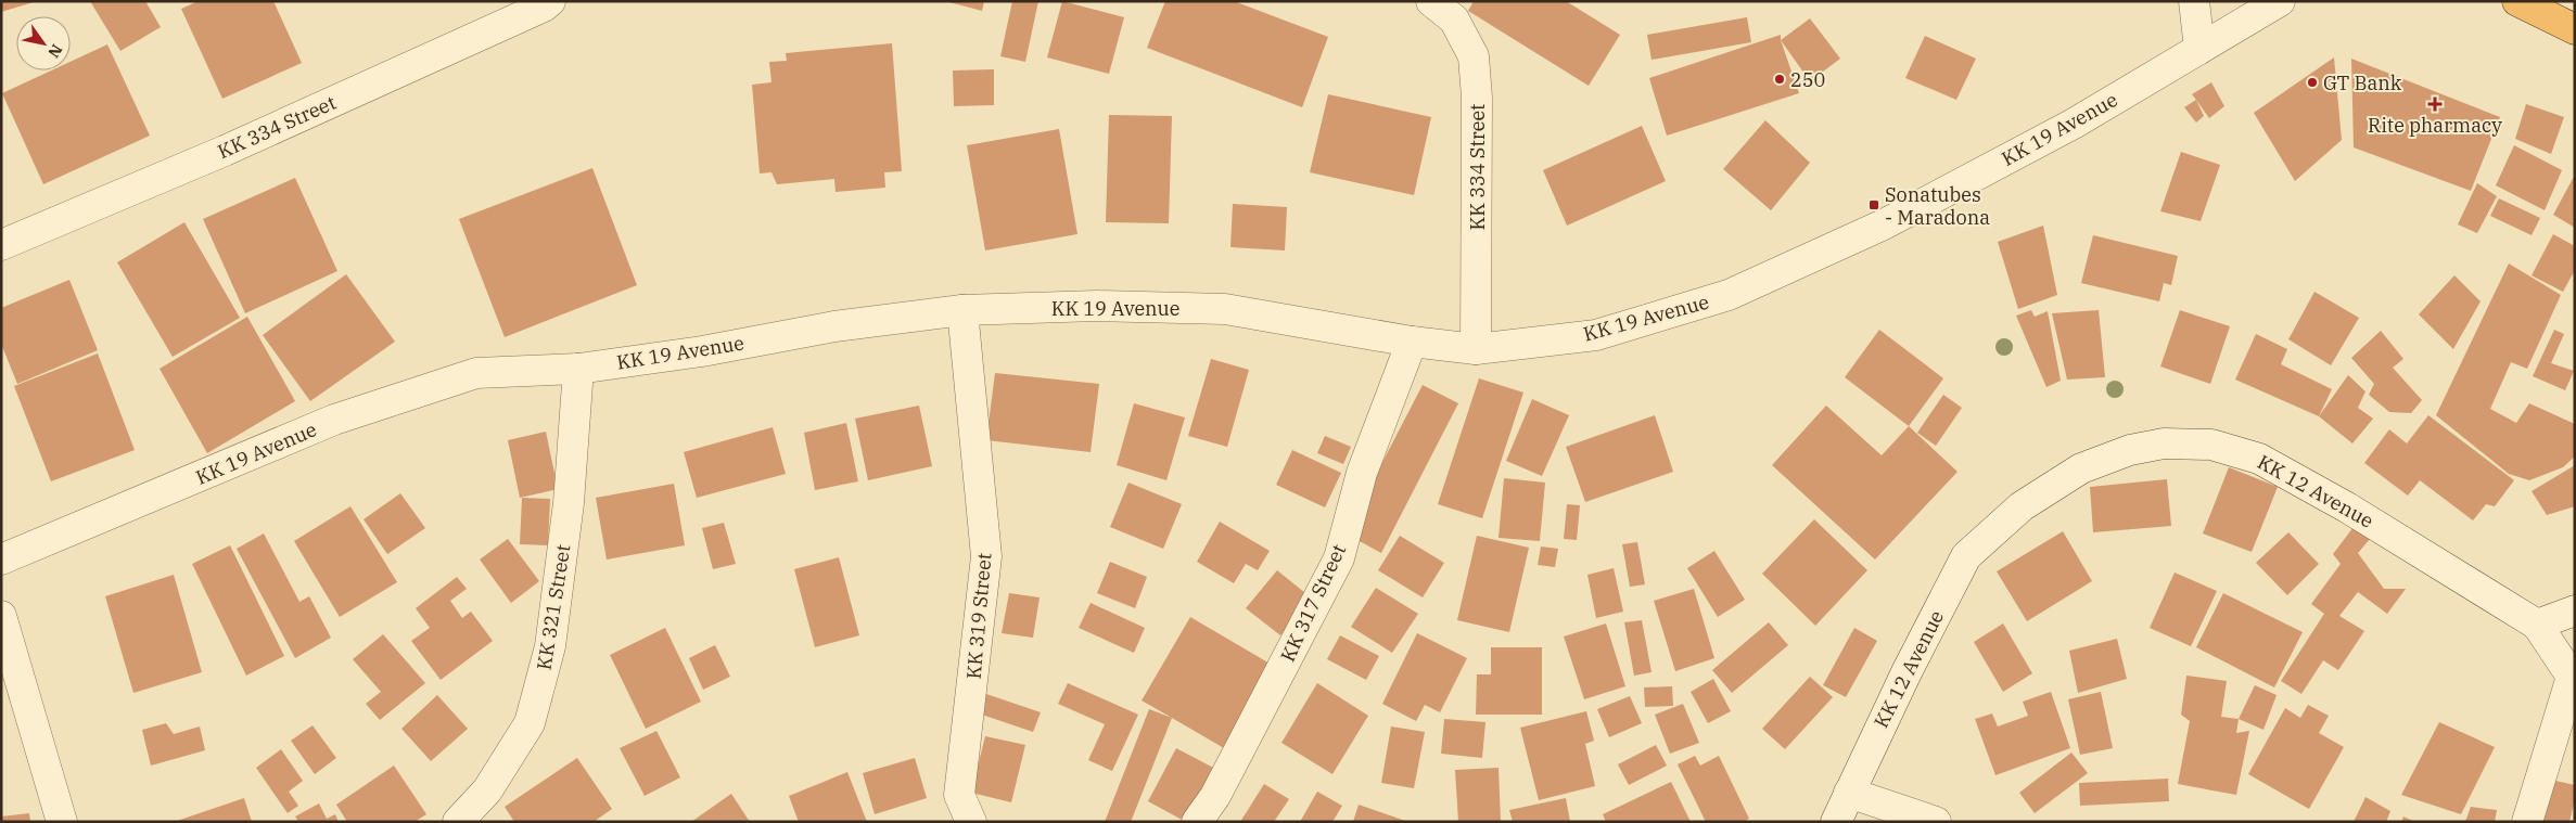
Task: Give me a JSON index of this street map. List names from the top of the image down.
{
  "streets": {
    "street": [
      "KK 334 Street",
      "KK 19 Avenue",
      "KK 12 Avenue",
      "KK 317 Street",
      "KK 321 Street",
      "KK 319 Street"
    ]
  },
  "crossings": [
    ["KK 334 Street", "KK 19 Avenue"],
    ["KK 19 Avenue", "KK 317 Street"],
    ["KK 19 Avenue", "KK 321 Street"],
    ["KK 19 Avenue", "KK 319 Street"]
  ],
  "places": {
    "other": ["250", "GT Bank"],
    "health": ["Rite pharmacy"],
    "transit": ["Sonatubes - Maradona"]
  },
  "north": "bottom right"
}
